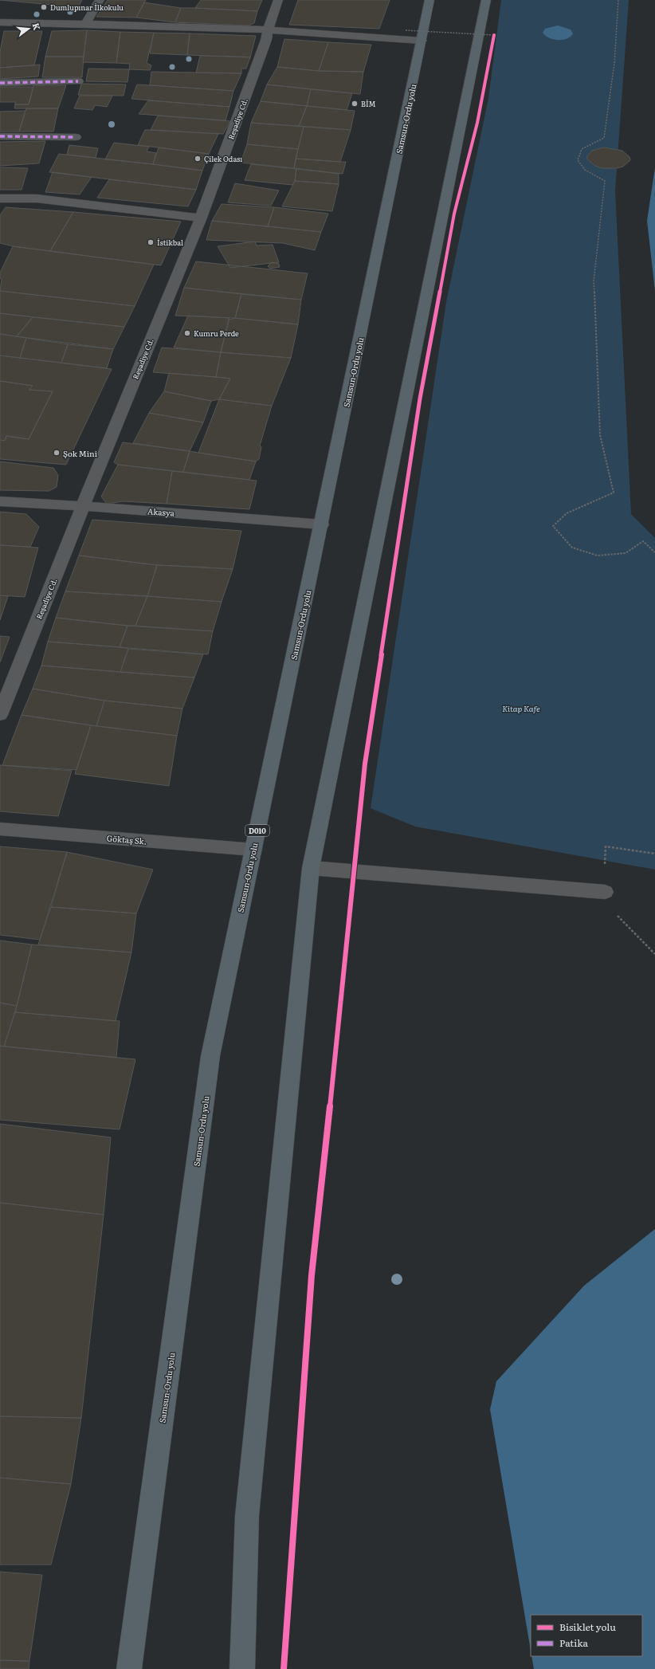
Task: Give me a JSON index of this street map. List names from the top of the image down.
{
  "streets": {
    "highway": ["Samsun-Ordu yolu", "D010"],
    "street": ["Reşadiye Cd.", "Akasya", "Göktaş Sk."]
  },
  "crossings": [
    ["Reşadiye Cd.", "Akasya"],
    ["Samsun-Ordu yolu", "Akasya"],
    ["Samsun-Ordu yolu", "Göktaş Sk."]
  ],
  "parks": ["Kitap Kafe"],
  "places": [
    "Dumlupınar İlkokulu",
    "BİM",
    "Çilek Odası",
    "İstikbal",
    "Kumru Perde",
    "Şok Mini"
  ],
  "legend": ["Bisiklet yolu", "Patika"],
  "north": "right"
}
